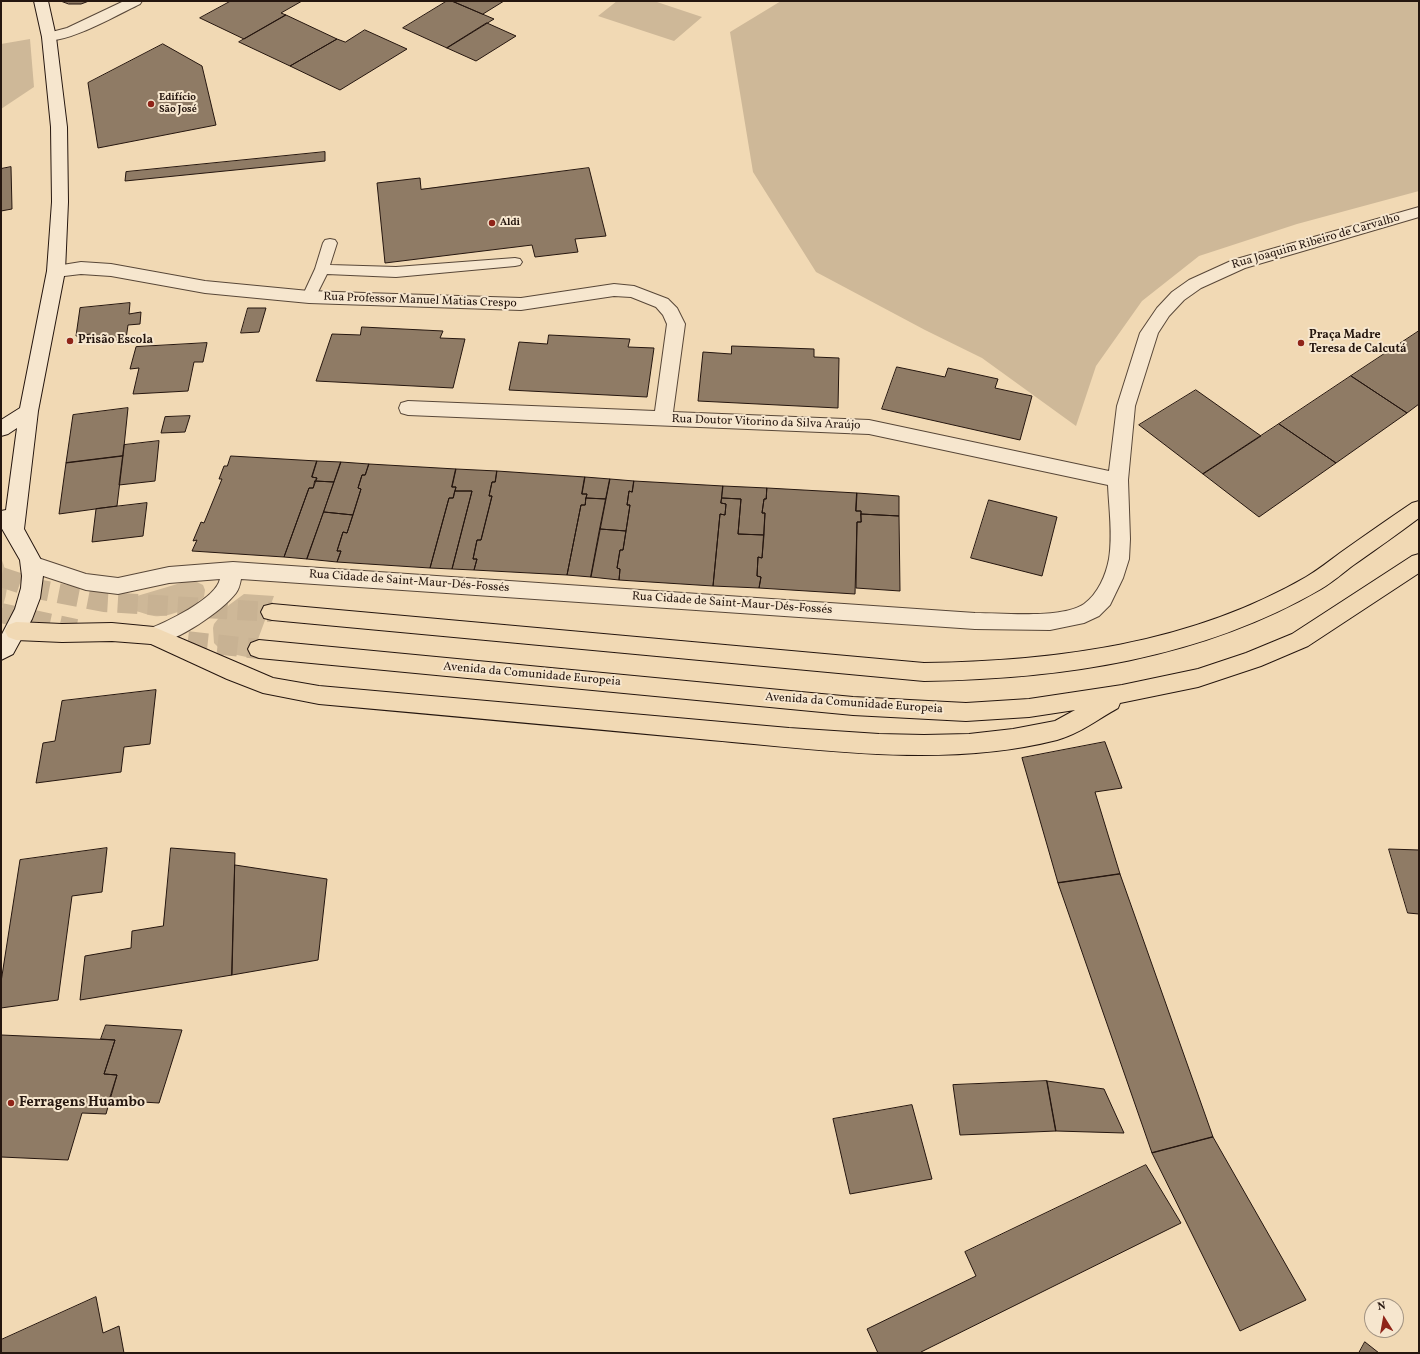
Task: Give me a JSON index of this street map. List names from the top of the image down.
{
  "streets": {
    "main road": ["Avenida da Comunidade Europeia"],
    "street": [
      "Rua Joaquim Ribeiro de Carvalho",
      "Rua Professor Manuel Matias Crespo",
      "Rua Doutor Vitorino da Silva Araújo",
      "Rua Cidade de Saint-Maur-Dés-Fossés"
    ]
  },
  "crossings": [
    ["Rua Joaquim Ribeiro de Carvalho", "Rua Doutor Vitorino da Silva Araújo"],
    ["Rua Joaquim Ribeiro de Carvalho", "Rua Cidade de Saint-Maur-Dés-Fossés"],
    ["Rua Professor Manuel Matias Crespo", "Rua Doutor Vitorino da Silva Araújo"],
    ["Rua Doutor Vitorino da Silva Araújo", "Rua Cidade de Saint-Maur-Dés-Fossés"]
  ],
  "places": [
    "Edifício São José",
    "Aldi",
    "Prisão Escola",
    "Praça Madre Teresa de Calcutá",
    "Ferragens Huambo"
  ],
  "north": "top"
}
